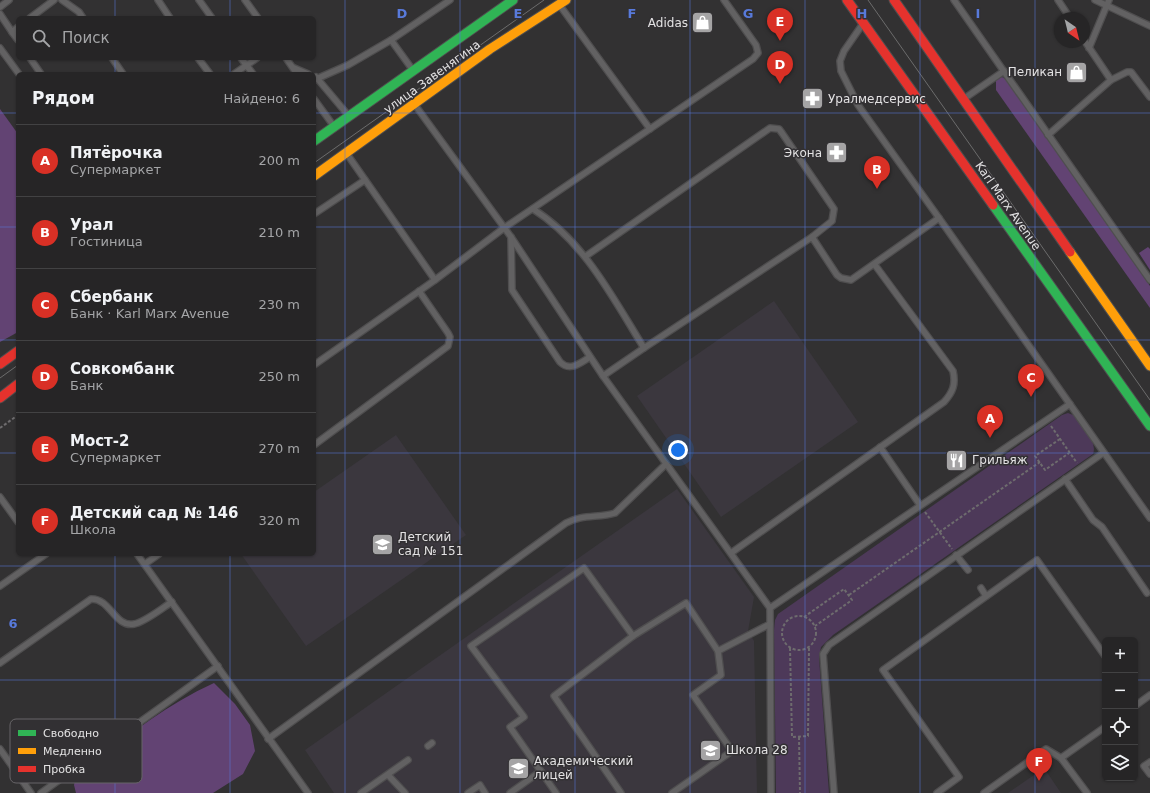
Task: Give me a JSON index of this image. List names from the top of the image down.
{
  "streets": {
    "main road": ["улица Завенягина", "Karl Marx Avenue"]
  },
  "places": {
    "shop": ["Adidas", "Пеликан"],
    "pharmacy": ["Уралмедсервис", "Экона"],
    "restaurant": ["Грильяж"],
    "school or university": ["Детский сад № 151", "Школа 28", "Академический лицей"]
  },
  "legend": ["Свободно", "Медленно", "Пробка"],
  "north": "bottom right",
  "page": {
    "pins": [
      "E",
      "D",
      "B",
      "C",
      "A",
      "F"
    ],
    "search": "Поиск",
    "heading": ["Рядом", "Найдено: 6"],
    "list": [
      {
        "mark": "A",
        "name": "Пятёрочка",
        "note": "Супермаркет",
        "value": "200 m"
      },
      {
        "mark": "B",
        "name": "Урал",
        "note": "Гостиница",
        "value": "210 m"
      },
      {
        "mark": "C",
        "name": "Сбербанк",
        "note": "Банк · Karl Marx Avenue",
        "value": "230 m"
      },
      {
        "mark": "D",
        "name": "Совкомбанк",
        "note": "Банк",
        "value": "250 m"
      },
      {
        "mark": "E",
        "name": "Мост-2",
        "note": "Супермаркет",
        "value": "270 m"
      },
      {
        "mark": "F",
        "name": "Детский сад № 146",
        "note": "Школа",
        "value": "320 m"
      }
    ],
    "map_buttons": ["+", "−"]
  },
  "grid": {
    "columns": [
      "D",
      "E",
      "F",
      "G",
      "H",
      "I"
    ],
    "rows": ["6"]
  }
}
